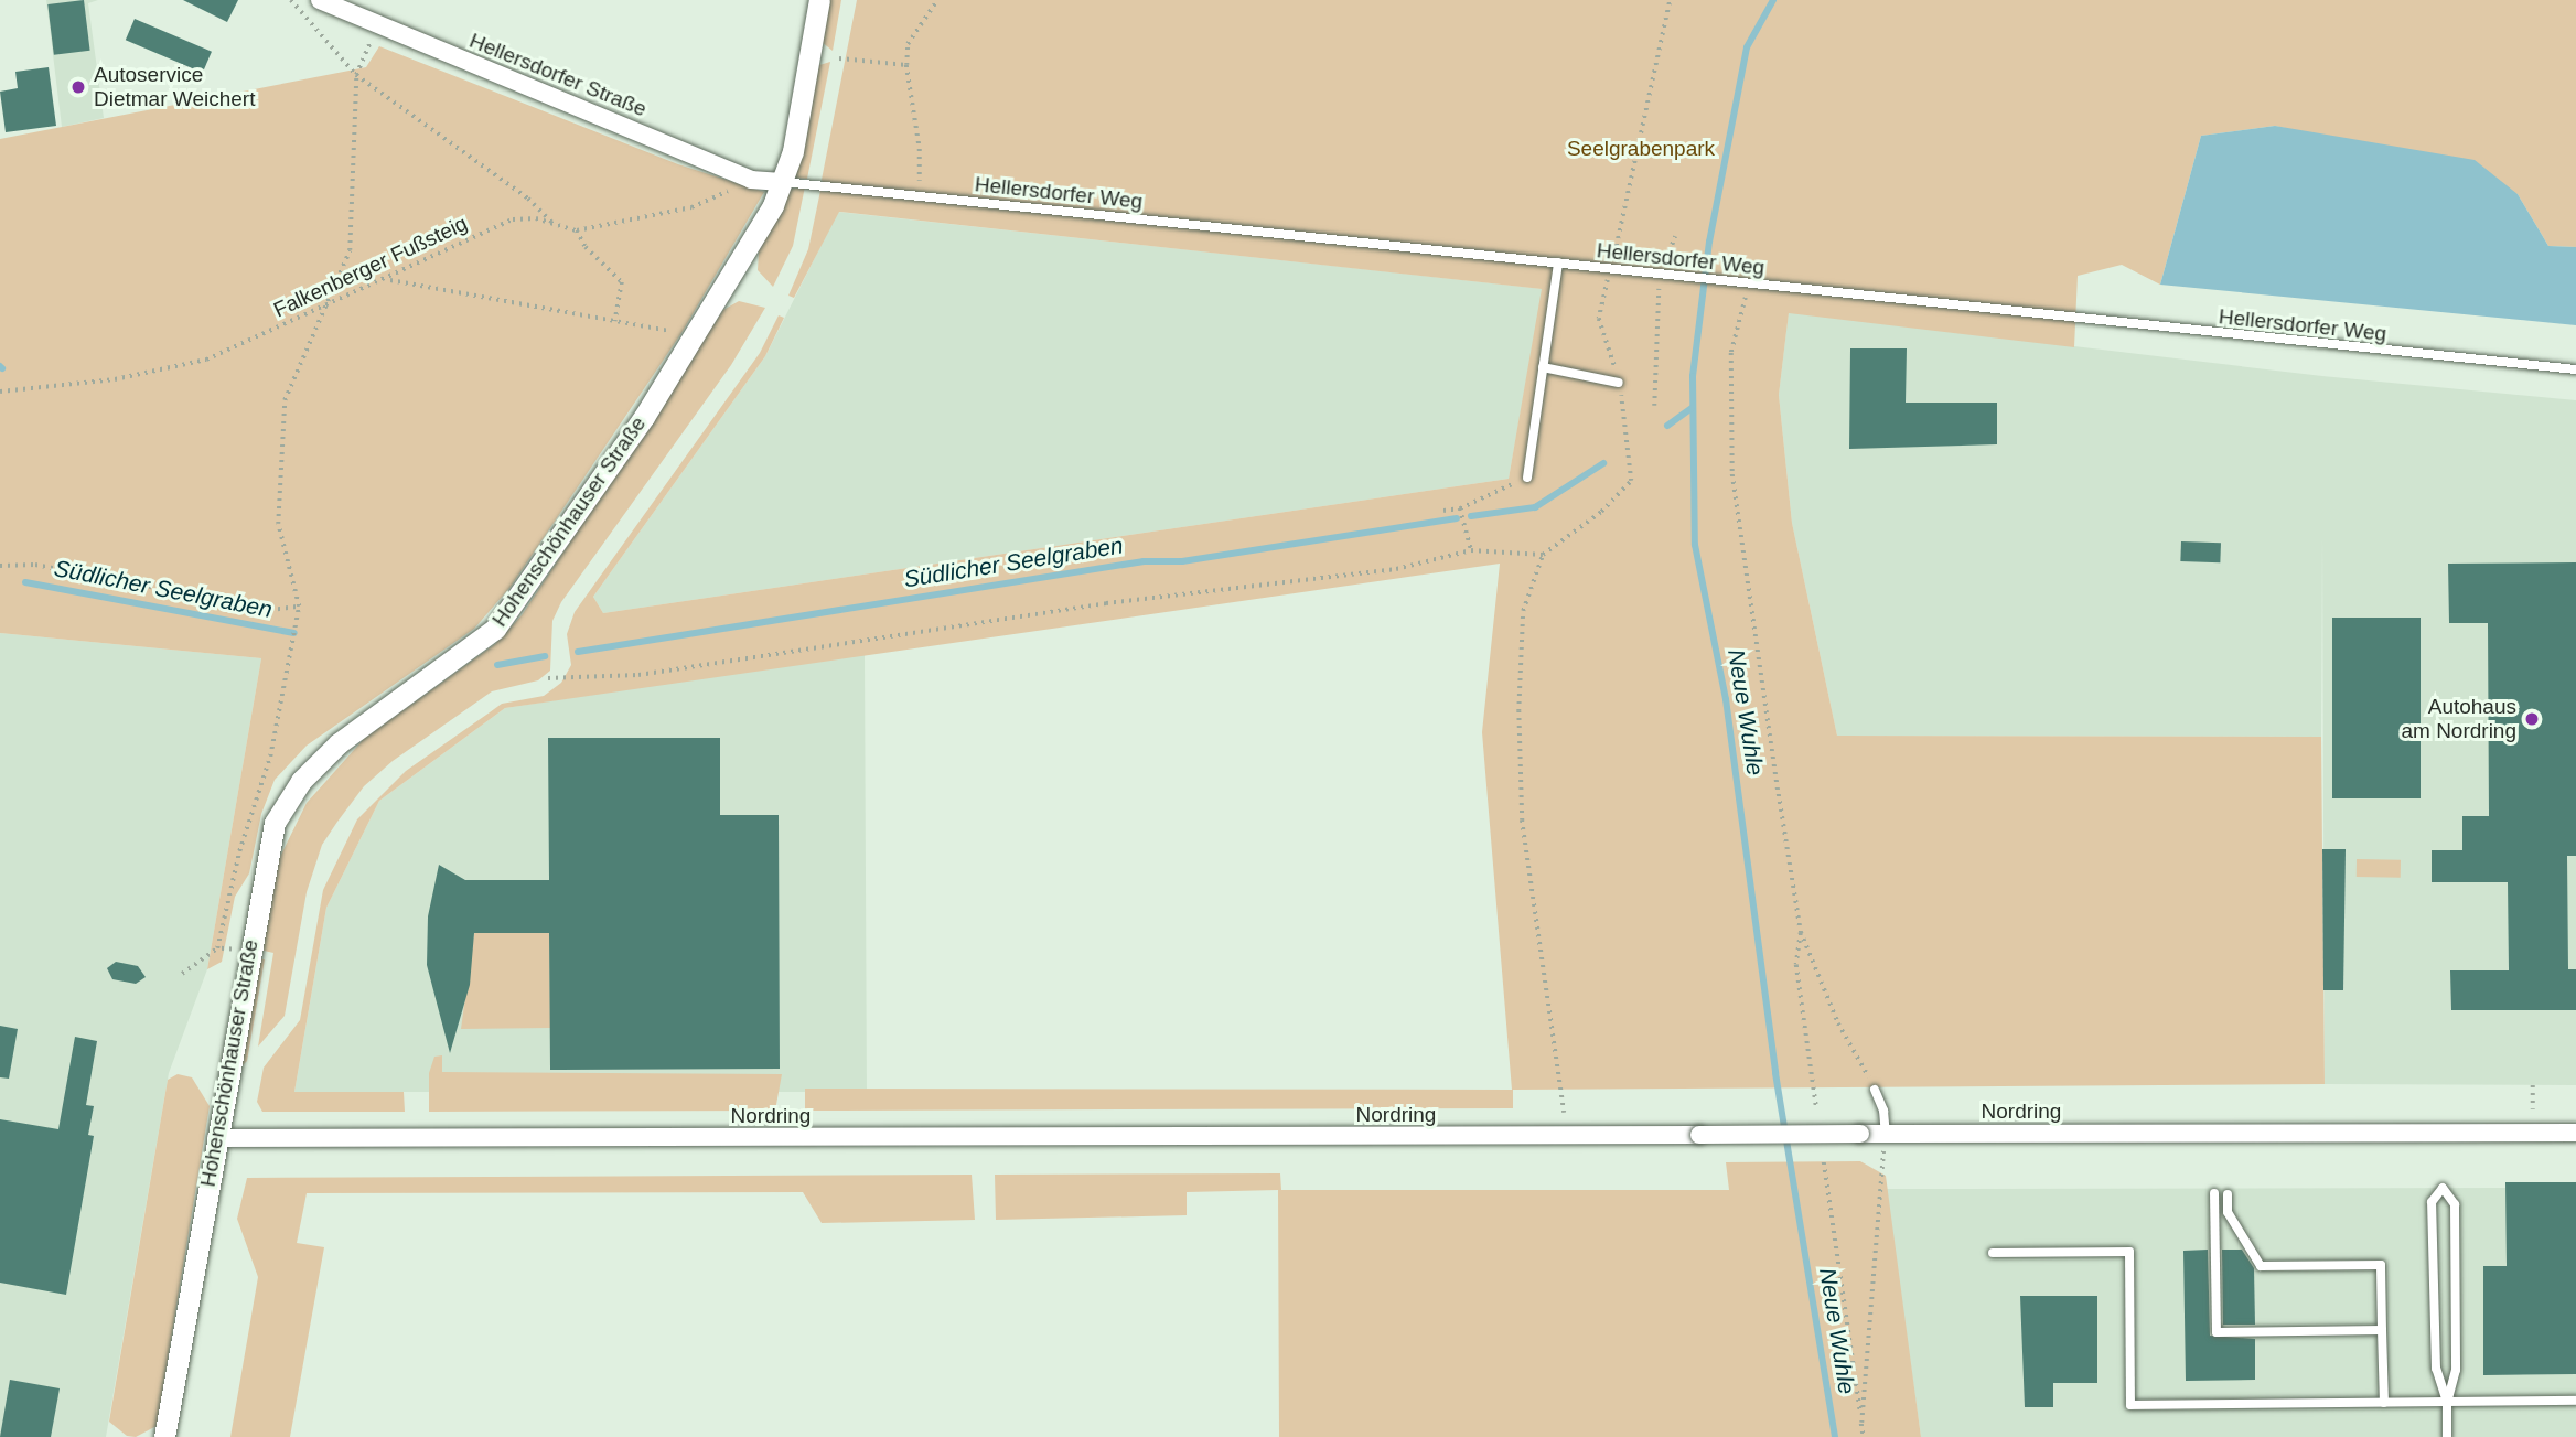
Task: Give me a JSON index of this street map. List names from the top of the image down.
{
  "streets": {
    "street": ["Hellersdorfer Straße", "Hohenschönhauser Straße", "Nordring"],
    "lane": ["Hellersdorfer Weg"],
    "path": ["Falkenberger Fußsteig"]
  },
  "crossings": [
    ["Hellersdorfer Straße", "Hellersdorfer Weg"],
    ["Hellersdorfer Straße", "Falkenberger Fußsteig"],
    ["Hellersdorfer Straße", "Hohenschönhauser Straße"],
    ["Hellersdorfer Weg", "Hohenschönhauser Straße"],
    ["Hohenschönhauser Straße", "Nordring"]
  ],
  "water": ["Südlicher Seelgraben", "Neue Wuhle"],
  "parks": ["Seelgrabenpark"],
  "places": ["Autoservice Dietmar Weichert", "Autohaus am Nordring"]
}
